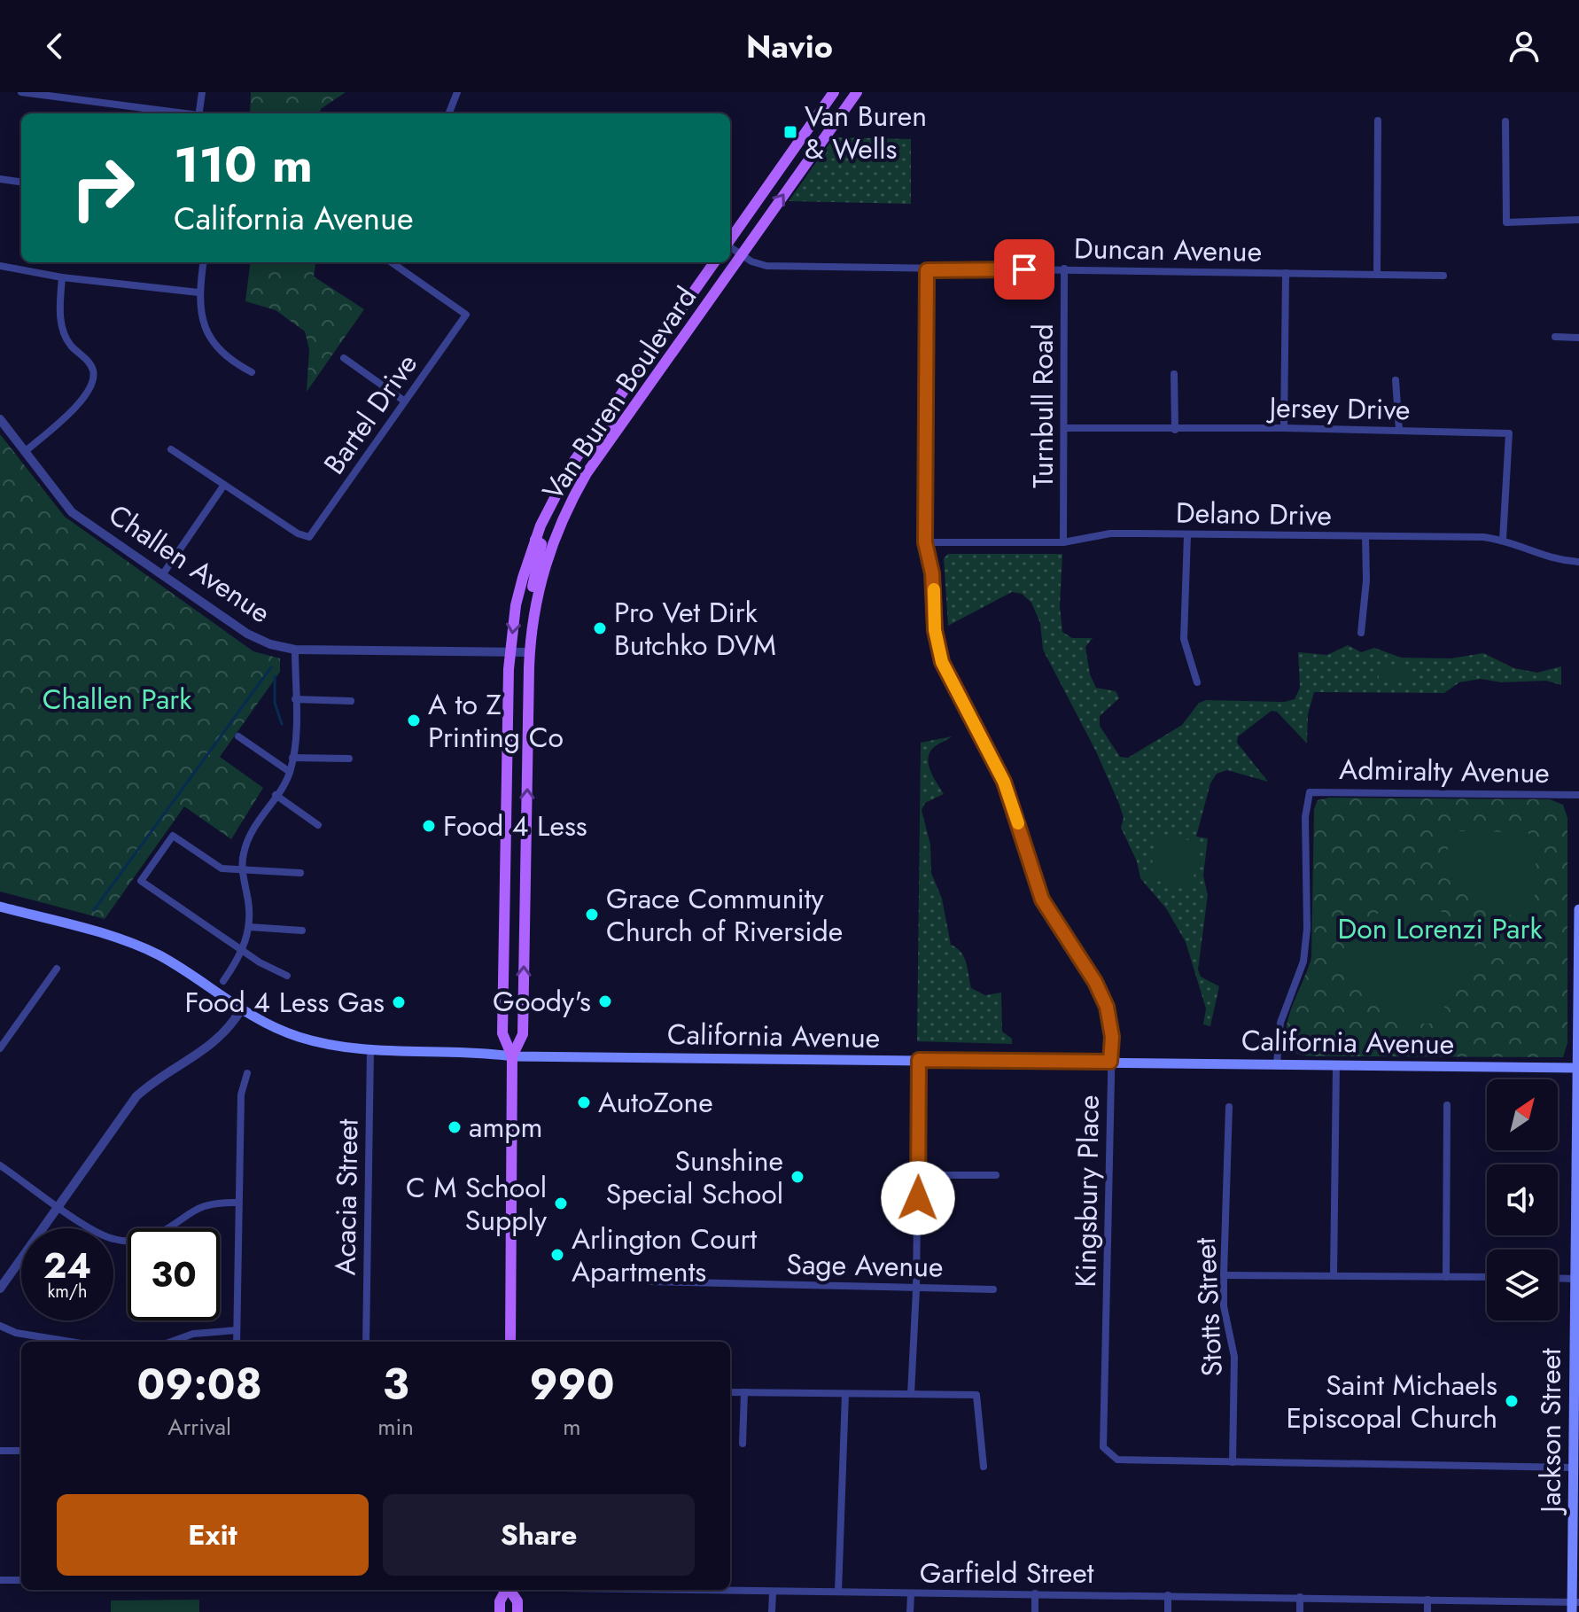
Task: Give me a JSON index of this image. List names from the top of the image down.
{
  "streets": {
    "main road": ["Van Buren Boulevard", "California Avenue", "Jackson Street"],
    "street": [
      "Duncan Avenue",
      "Turnbull Road",
      "Jersey Drive",
      "Bartel Drive",
      "Delano Drive",
      "Challen Avenue",
      "Admiralty Avenue",
      "Kingsbury Place",
      "Acacia Street",
      "Sage Avenue",
      "Stotts Street",
      "Garfield Street"
    ]
  },
  "crossings": [
    ["Duncan Avenue", "Van Buren Boulevard"],
    ["Duncan Avenue", "Turnbull Road"],
    ["Duncan Avenue", "Kingsbury Place"],
    ["Van Buren Boulevard", "Challen Avenue"],
    ["Van Buren Boulevard", "California Avenue"],
    ["Turnbull Road", "Jersey Drive"],
    ["Turnbull Road", "Delano Drive"],
    ["Jersey Drive", "Delano Drive"],
    ["Delano Drive", "Kingsbury Place"],
    ["Admiralty Avenue", "California Avenue"],
    ["California Avenue", "Kingsbury Place"],
    ["California Avenue", "Acacia Street"],
    ["California Avenue", "Jackson Street"],
    ["Kingsbury Place", "Stotts Street"],
    ["Jackson Street", "Garfield Street"]
  ],
  "parks": ["Challen Park", "Don Lorenzi Park"],
  "places": {
    "transit": ["Van Buren & Wells"],
    "other": [
      "Pro Vet Dirk Butchko DVM",
      "A to Z Printing Co",
      "Food 4 Less",
      "Grace Community Church of Riverside",
      "Goody's",
      "Food 4 Less Gas",
      "AutoZone",
      "ampm",
      "Sunshine Special School",
      "C M School Supply",
      "Arlington Court Apartments",
      "Saint Michaels Episcopal Church"
    ]
  },
  "north": "top right",
  "page": {
    "header": "Navio",
    "turn": ["110 m", "California Avenue"],
    "speed": "24 km/h",
    "limit": "30",
    "eta": [
      "09:08",
      "Arrival",
      "3",
      "min",
      "990",
      "m"
    ],
    "buttons": ["Exit", "Share"]
  }
}
